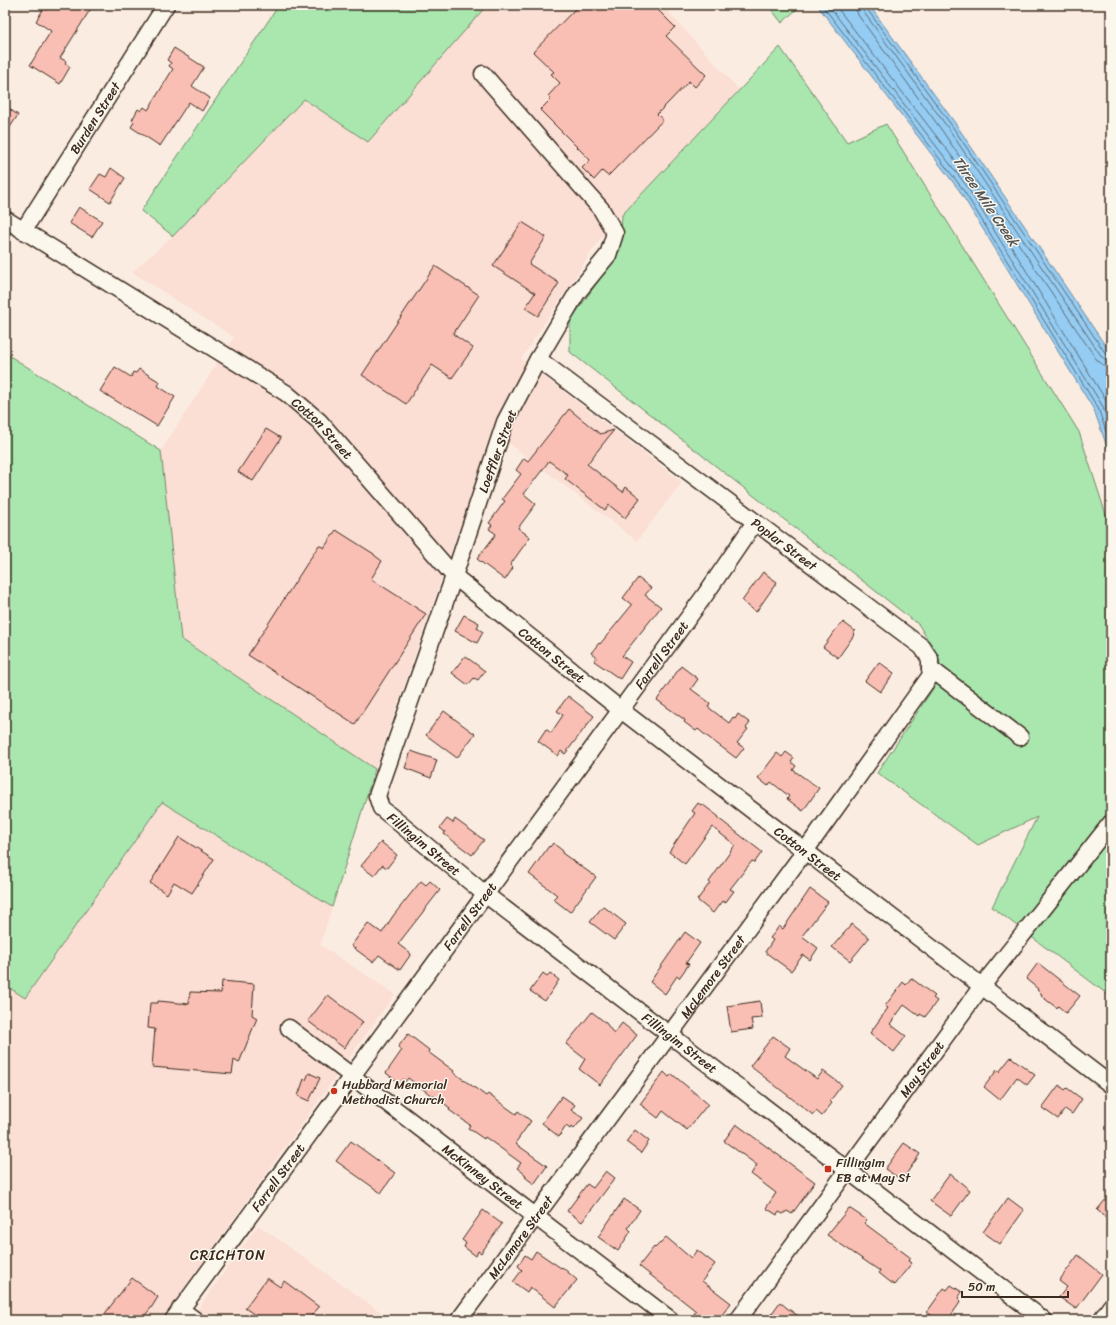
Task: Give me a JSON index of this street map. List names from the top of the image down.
{
  "streets": {
    "street": [
      "Burden Street",
      "Cotton Street",
      "Loeffler Street",
      "Poplar Street",
      "Farrell Street",
      "Fillingim Street",
      "McLemore Street",
      "May Street",
      "McKinney Street"
    ]
  },
  "crossings": [
    ["Burden Street", "Cotton Street"],
    ["Cotton Street", "Loeffler Street"],
    ["Cotton Street", "Farrell Street"],
    ["Cotton Street", "McLemore Street"],
    ["Cotton Street", "May Street"],
    ["Loeffler Street", "Poplar Street"],
    ["Loeffler Street", "Fillingim Street"],
    ["Poplar Street", "Farrell Street"],
    ["Poplar Street", "McLemore Street"],
    ["Farrell Street", "Fillingim Street"],
    ["Farrell Street", "McKinney Street"],
    ["Fillingim Street", "McLemore Street"],
    ["Fillingim Street", "May Street"],
    ["McLemore Street", "McKinney Street"]
  ],
  "districts": ["CRICHTON"],
  "water": ["Three Mile Creek"],
  "places": {
    "other": ["Hubbard Memorial Methodist Church"],
    "transit": ["Fillingim EB at May St"]
  },
  "scale_bar": "50 m"
}
